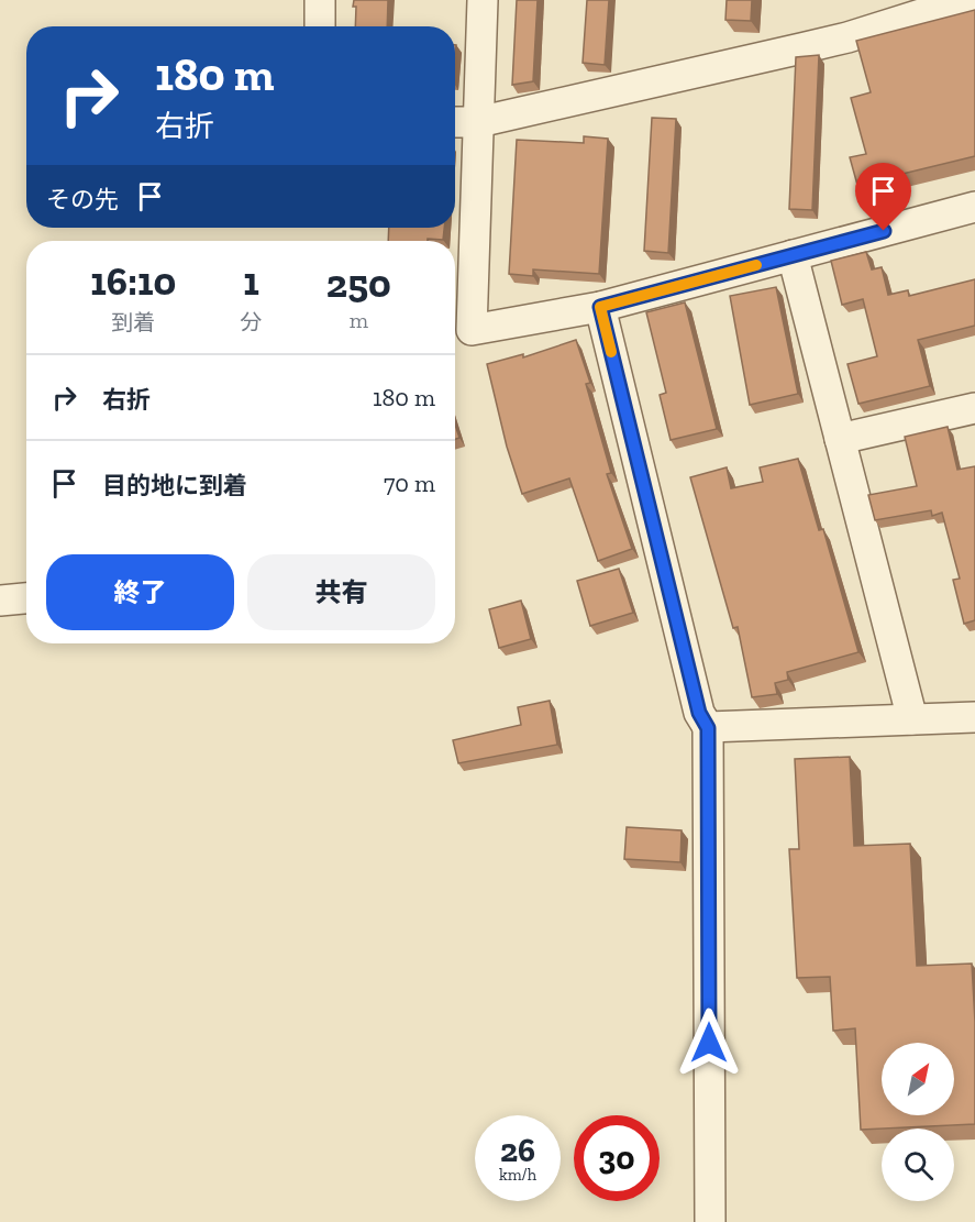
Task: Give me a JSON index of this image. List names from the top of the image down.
{
  "north": "top right",
  "page": {
    "turn": ["180 m", "右折"],
    "then": "その先",
    "eta": [
      "16:10",
      "到着",
      "1",
      "分",
      "250",
      "m"
    ],
    "list": [
      {
        "name": "右折",
        "value": "180 m"
      },
      {
        "name": "目的地に到着",
        "value": "70 m"
      }
    ],
    "buttons": ["終了", "共有"],
    "speed": "26 km/h",
    "limit": "30"
  }
}
